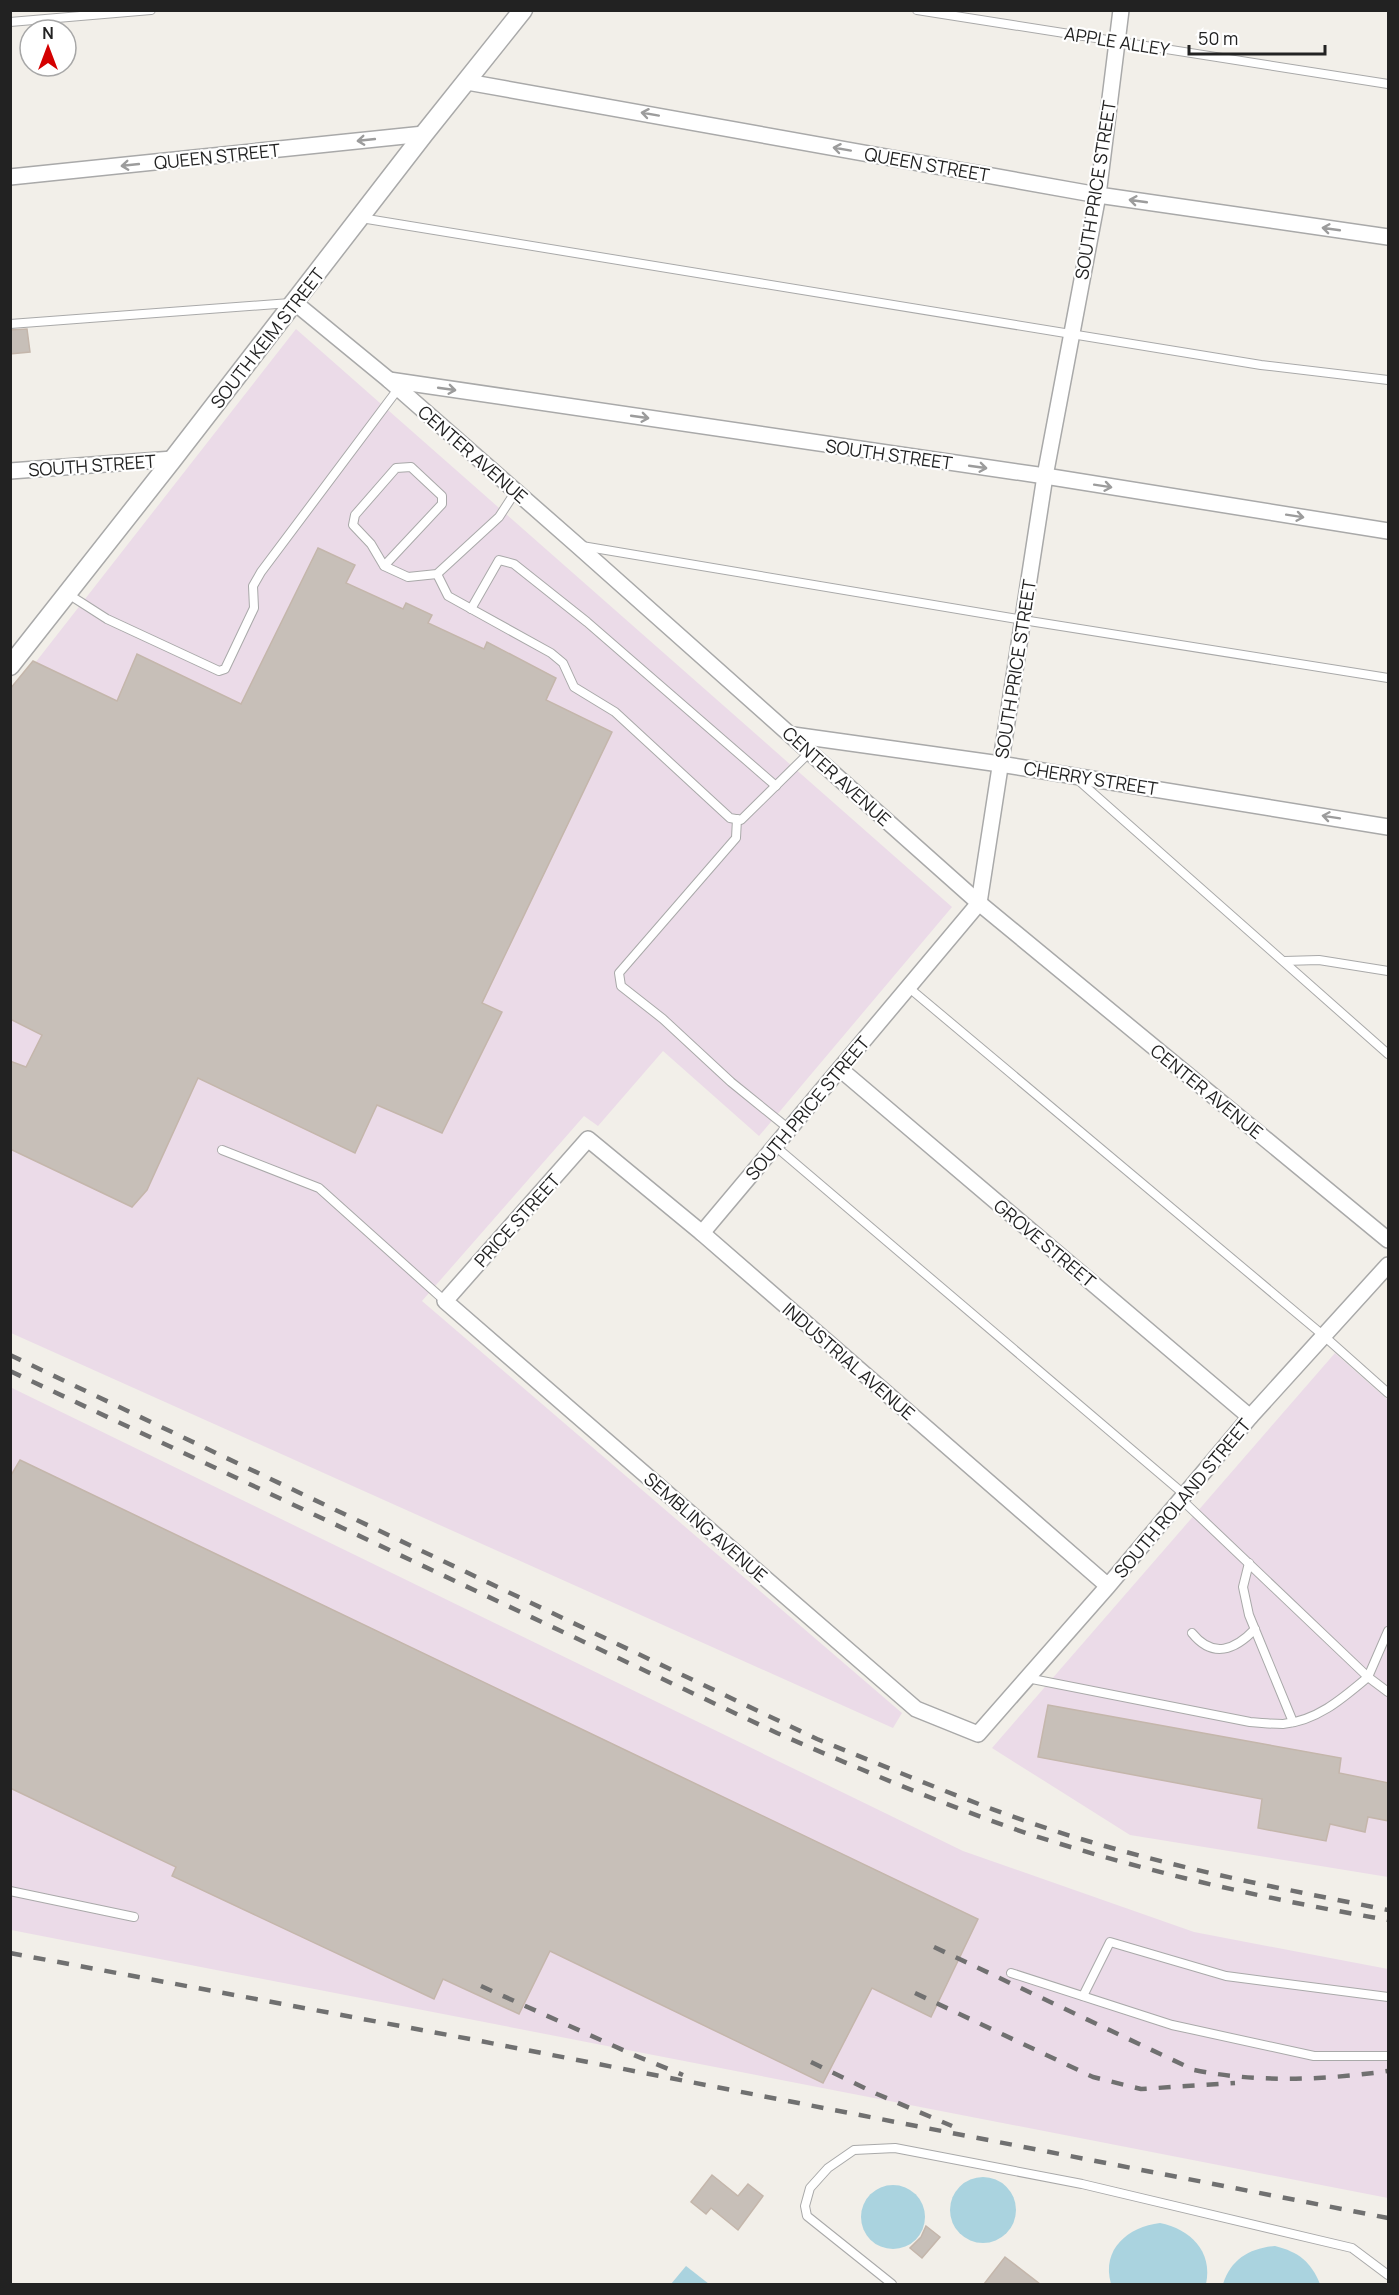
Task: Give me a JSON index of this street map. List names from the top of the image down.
{
  "streets": {
    "street": [
      "QUEEN STREET",
      "SOUTH PRICE STREET",
      "SOUTH KEIM STREET",
      "CENTER AVENUE",
      "SOUTH STREET",
      "CHERRY STREET",
      "PRICE STREET",
      "GROVE STREET",
      "INDUSTRIAL AVENUE",
      "SOUTH ROLAND STREET",
      "SEMBLING AVENUE"
    ],
    "lane": ["APPLE ALLEY"]
  },
  "crossings": [
    ["APPLE ALLEY", "SOUTH PRICE STREET"],
    ["QUEEN STREET", "SOUTH PRICE STREET"],
    ["QUEEN STREET", "SOUTH KEIM STREET"],
    ["SOUTH PRICE STREET", "CENTER AVENUE"],
    ["SOUTH PRICE STREET", "SOUTH STREET"],
    ["SOUTH PRICE STREET", "CHERRY STREET"],
    ["SOUTH PRICE STREET", "GROVE STREET"],
    ["SOUTH PRICE STREET", "INDUSTRIAL AVENUE"],
    ["SOUTH KEIM STREET", "CENTER AVENUE"],
    ["SOUTH KEIM STREET", "SOUTH STREET"],
    ["CENTER AVENUE", "SOUTH STREET"],
    ["CENTER AVENUE", "CHERRY STREET"],
    ["PRICE STREET", "INDUSTRIAL AVENUE"],
    ["PRICE STREET", "SEMBLING AVENUE"],
    ["GROVE STREET", "SOUTH ROLAND STREET"],
    ["INDUSTRIAL AVENUE", "SOUTH ROLAND STREET"],
    ["SOUTH ROLAND STREET", "SEMBLING AVENUE"]
  ],
  "one_way": ["QUEEN STREET", "SOUTH STREET", "CHERRY STREET"],
  "scale_bar": "50 m",
  "north": "top"
}
